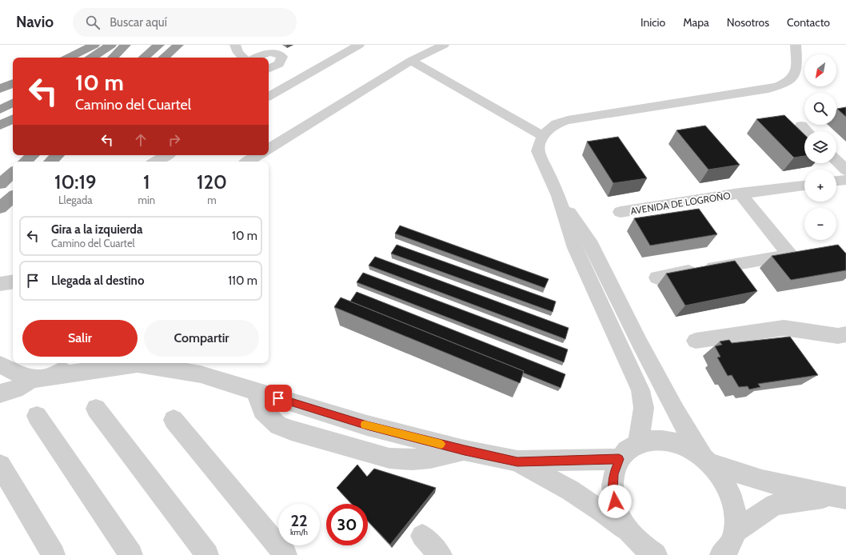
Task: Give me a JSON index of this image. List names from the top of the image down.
{
  "streets": {
    "street": ["AVENIDA DE LOGROÑO"]
  },
  "north": "bottom left",
  "page": {
    "header": "Navio",
    "search": "Buscar aquí",
    "nav": [
      "Inicio",
      "Mapa",
      "Nosotros",
      "Contacto"
    ],
    "map_buttons": ["+", "−"],
    "turn": ["10 m", "Camino del Cuartel"],
    "eta": [
      "10:19",
      "Llegada",
      "1",
      "min",
      "120",
      "m"
    ],
    "list": [
      {
        "name": "Gira a la izquierda",
        "note": "Camino del Cuartel",
        "value": "10 m"
      },
      {
        "name": "Llegada al destino",
        "value": "110 m"
      }
    ],
    "buttons": ["Salir", "Compartir"],
    "speed": "22 km/h",
    "limit": "30"
  }
}
